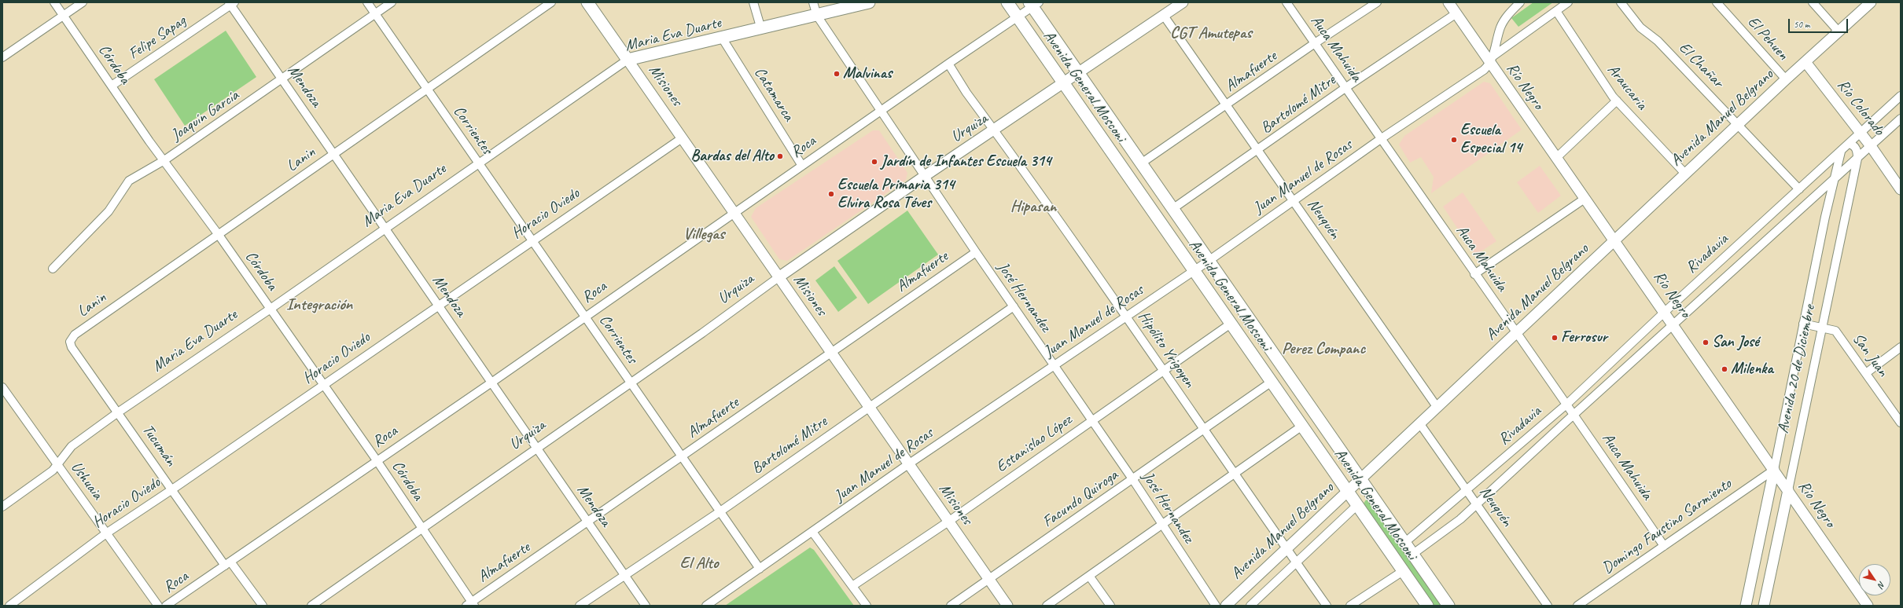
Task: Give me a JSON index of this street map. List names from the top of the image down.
{
  "streets": {
    "main road": ["Maria Eva Duarte", "Misiones", "Avenida General Mosconi"],
    "street": [
      "Felipe Sapag",
      "El Pehuen",
      "Auca Mahuida",
      "Córdoba",
      "El Chañar",
      "Almafuerte",
      "Mendoza",
      "Río Negro",
      "Araucaria",
      "Catamarca",
      "Bartolomé Mitre",
      "Río Colorado",
      "Joaquín García",
      "Avenida Manuel Belgrano",
      "Urquiza",
      "Corrientes",
      "Roca",
      "Lanin",
      "Juan Manuel de Rosas",
      "Horacio Oviedo",
      "Neuquén",
      "Rivadavia",
      "José Hernandez",
      "Hipólito Yrigoyen",
      "San Juan",
      "Avenida 20 de Diciembre",
      "Estanislao López",
      "Tucumán",
      "Ushuaia",
      "Facundo Quiroga",
      "Domingo Faustino Sarmiento"
    ]
  },
  "crossings": [
    ["Maria Eva Duarte", "Córdoba"],
    ["Maria Eva Duarte", "Misiones"],
    ["Maria Eva Duarte", "Mendoza"],
    ["Maria Eva Duarte", "Catamarca"],
    ["Maria Eva Duarte", "Corrientes"],
    ["Maria Eva Duarte", "José Hernandez"],
    ["Maria Eva Duarte", "Tucumán"],
    ["Maria Eva Duarte", "Ushuaia"],
    ["Felipe Sapag", "Córdoba"],
    ["Felipe Sapag", "Mendoza"],
    ["El Pehuen", "Avenida Manuel Belgrano"],
    ["Auca Mahuida", "Almafuerte"],
    ["Auca Mahuida", "Bartolomé Mitre"],
    ["Auca Mahuida", "Avenida Manuel Belgrano"],
    ["Auca Mahuida", "Juan Manuel de Rosas"],
    ["Auca Mahuida", "Rivadavia"],
    ["Auca Mahuida", "Domingo Faustino Sarmiento"],
    ["Córdoba", "Almafuerte"],
    ["Córdoba", "Joaquín García"],
    ["Córdoba", "Urquiza"],
    ["Córdoba", "Roca"],
    ["Córdoba", "Lanin"],
    ["Córdoba", "Horacio Oviedo"],
    ["El Chañar", "Avenida Manuel Belgrano"],
    ["El Chañar", "Rivadavia"],
    ["Almafuerte", "Misiones"],
    ["Almafuerte", "Mendoza"],
    ["Almafuerte", "Avenida General Mosconi"],
    ["Almafuerte", "Corrientes"],
    ["Almafuerte", "Neuquén"],
    ["Almafuerte", "José Hernandez"],
    ["Misiones", "Bartolomé Mitre"],
    ["Misiones", "Urquiza"],
    ["Misiones", "Roca"],
    ["Misiones", "Juan Manuel de Rosas"],
    ["Misiones", "Horacio Oviedo"],
    ["Misiones", "Estanislao López"],
    ["Misiones", "Facundo Quiroga"],
    ["Mendoza", "Bartolomé Mitre"],
    ["Mendoza", "Joaquín García"],
    ["Mendoza", "Urquiza"],
    ["Mendoza", "Roca"],
    ["Mendoza", "Lanin"],
    ["Mendoza", "Horacio Oviedo"],
    ["Avenida General Mosconi", "Bartolomé Mitre"],
    ["Avenida General Mosconi", "Avenida Manuel Belgrano"],
    ["Avenida General Mosconi", "Urquiza"],
    ["Avenida General Mosconi", "Roca"],
    ["Avenida General Mosconi", "Juan Manuel de Rosas"],
    ["Avenida General Mosconi", "Rivadavia"],
    ["Avenida General Mosconi", "Estanislao López"],
    ["Avenida General Mosconi", "Facundo Quiroga"],
    ["Río Negro", "Bartolomé Mitre"],
    ["Río Negro", "Avenida Manuel Belgrano"],
    ["Río Negro", "Juan Manuel de Rosas"],
    ["Río Negro", "Rivadavia"],
    ["Río Negro", "Avenida 20 de Diciembre"],
    ["Río Negro", "Domingo Faustino Sarmiento"],
    ["Araucaria", "Avenida Manuel Belgrano"],
    ["Araucaria", "Juan Manuel de Rosas"],
    ["Catamarca", "Roca"],
    ["Bartolomé Mitre", "Corrientes"],
    ["Bartolomé Mitre", "Neuquén"],
    ["Bartolomé Mitre", "José Hernandez"],
    ["Río Colorado", "Avenida Manuel Belgrano"],
    ["Río Colorado", "Rivadavia"],
    ["Joaquín García", "Corrientes"],
    ["Avenida Manuel Belgrano", "Neuquén"],
    ["Avenida Manuel Belgrano", "Hipólito Yrigoyen"],
    ["Urquiza", "Corrientes"],
    ["Urquiza", "Neuquén"],
    ["Urquiza", "José Hernandez"],
    ["Urquiza", "Hipólito Yrigoyen"],
    ["Corrientes", "Roca"],
    ["Corrientes", "Lanin"],
    ["Corrientes", "Juan Manuel de Rosas"],
    ["Corrientes", "Horacio Oviedo"],
    ["Roca", "José Hernandez"],
    ["Roca", "Hipólito Yrigoyen"],
    ["Roca", "Tucumán"],
    ["Lanin", "Tucumán"],
    ["Juan Manuel de Rosas", "Neuquén"],
    ["Juan Manuel de Rosas", "José Hernandez"],
    ["Juan Manuel de Rosas", "Hipólito Yrigoyen"],
    ["Horacio Oviedo", "Tucumán"],
    ["Horacio Oviedo", "Ushuaia"],
    ["Neuquén", "Rivadavia"],
    ["Rivadavia", "Avenida 20 de Diciembre"],
    ["José Hernandez", "Estanislao López"],
    ["José Hernandez", "Facundo Quiroga"],
    ["Hipólito Yrigoyen", "Estanislao López"],
    ["Hipólito Yrigoyen", "Facundo Quiroga"],
    ["San Juan", "Avenida 20 de Diciembre"],
    ["Avenida 20 de Diciembre", "Domingo Faustino Sarmiento"]
  ],
  "districts": [
    "CGT Amutepas",
    "Hipasan",
    "Villegas",
    "Integración",
    "Perez Companc",
    "El Alto"
  ],
  "places": [
    "Malvinas",
    "Escuela Especial 14",
    "Bardas del Alto",
    "Jardín de Infantes Escuela 314",
    "Escuela Primaria 314 Elvira Rosa Téves",
    "Ferrosur",
    "San José",
    "Milenka"
  ],
  "scale_bar": "50 m",
  "north": "bottom right"
}
